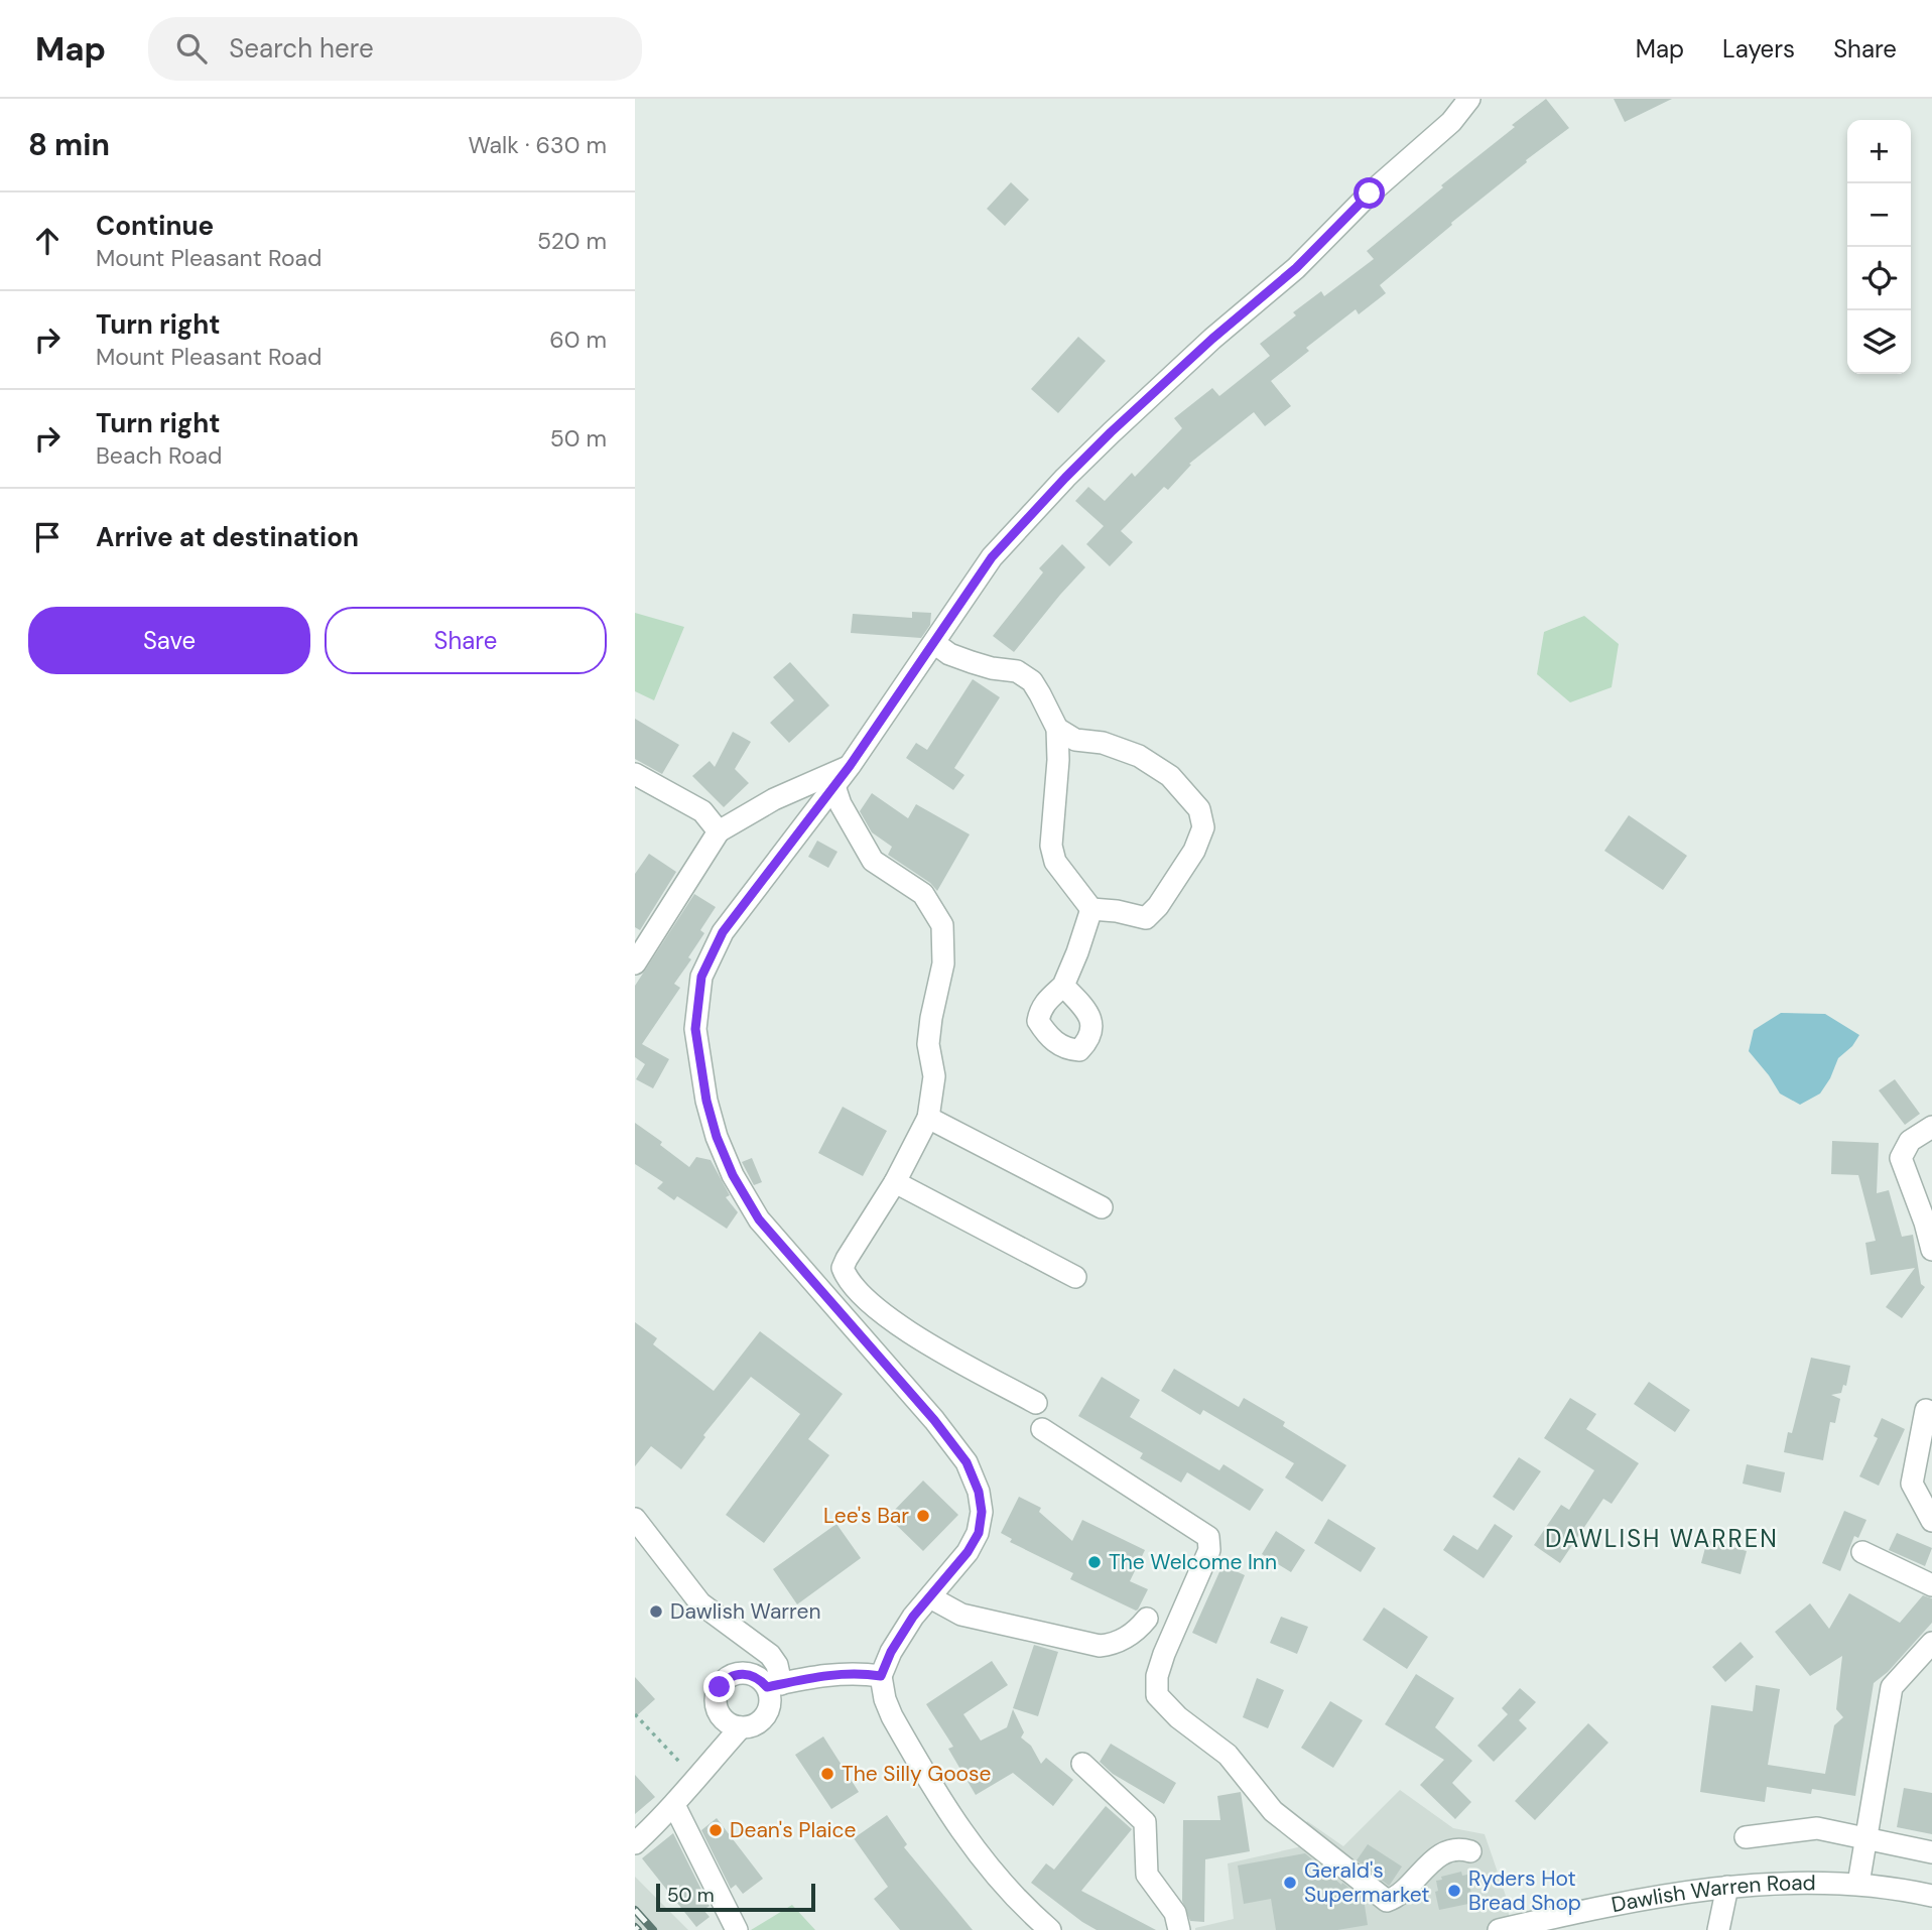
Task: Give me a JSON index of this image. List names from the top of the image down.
{
  "streets": {
    "street": ["Dawlish Warren Road"]
  },
  "districts": ["DAWLISH WARREN"],
  "places": [
    "Lee's Bar",
    "The Welcome Inn",
    "Dawlish Warren",
    "The Silly Goose",
    "Dean's Plaice",
    "Gerald's Supermarket",
    "Ryders Hot Bread Shop"
  ],
  "scale_bar": "50 m",
  "page": {
    "header": "Map",
    "search": "Search here",
    "nav": ["Map", "Layers", "Share"],
    "heading": ["8 min", "Walk · 630 m"],
    "map_buttons": ["+", "−"],
    "list": [
      ["Continue", "Mount Pleasant Road", "520 m"],
      ["Turn right", "Mount Pleasant Road", "60 m"],
      ["Turn right", "Beach Road", "50 m"],
      "Arrive at destination"
    ],
    "buttons": ["Save", "Share"],
    "scale": "50 m"
  }
}
